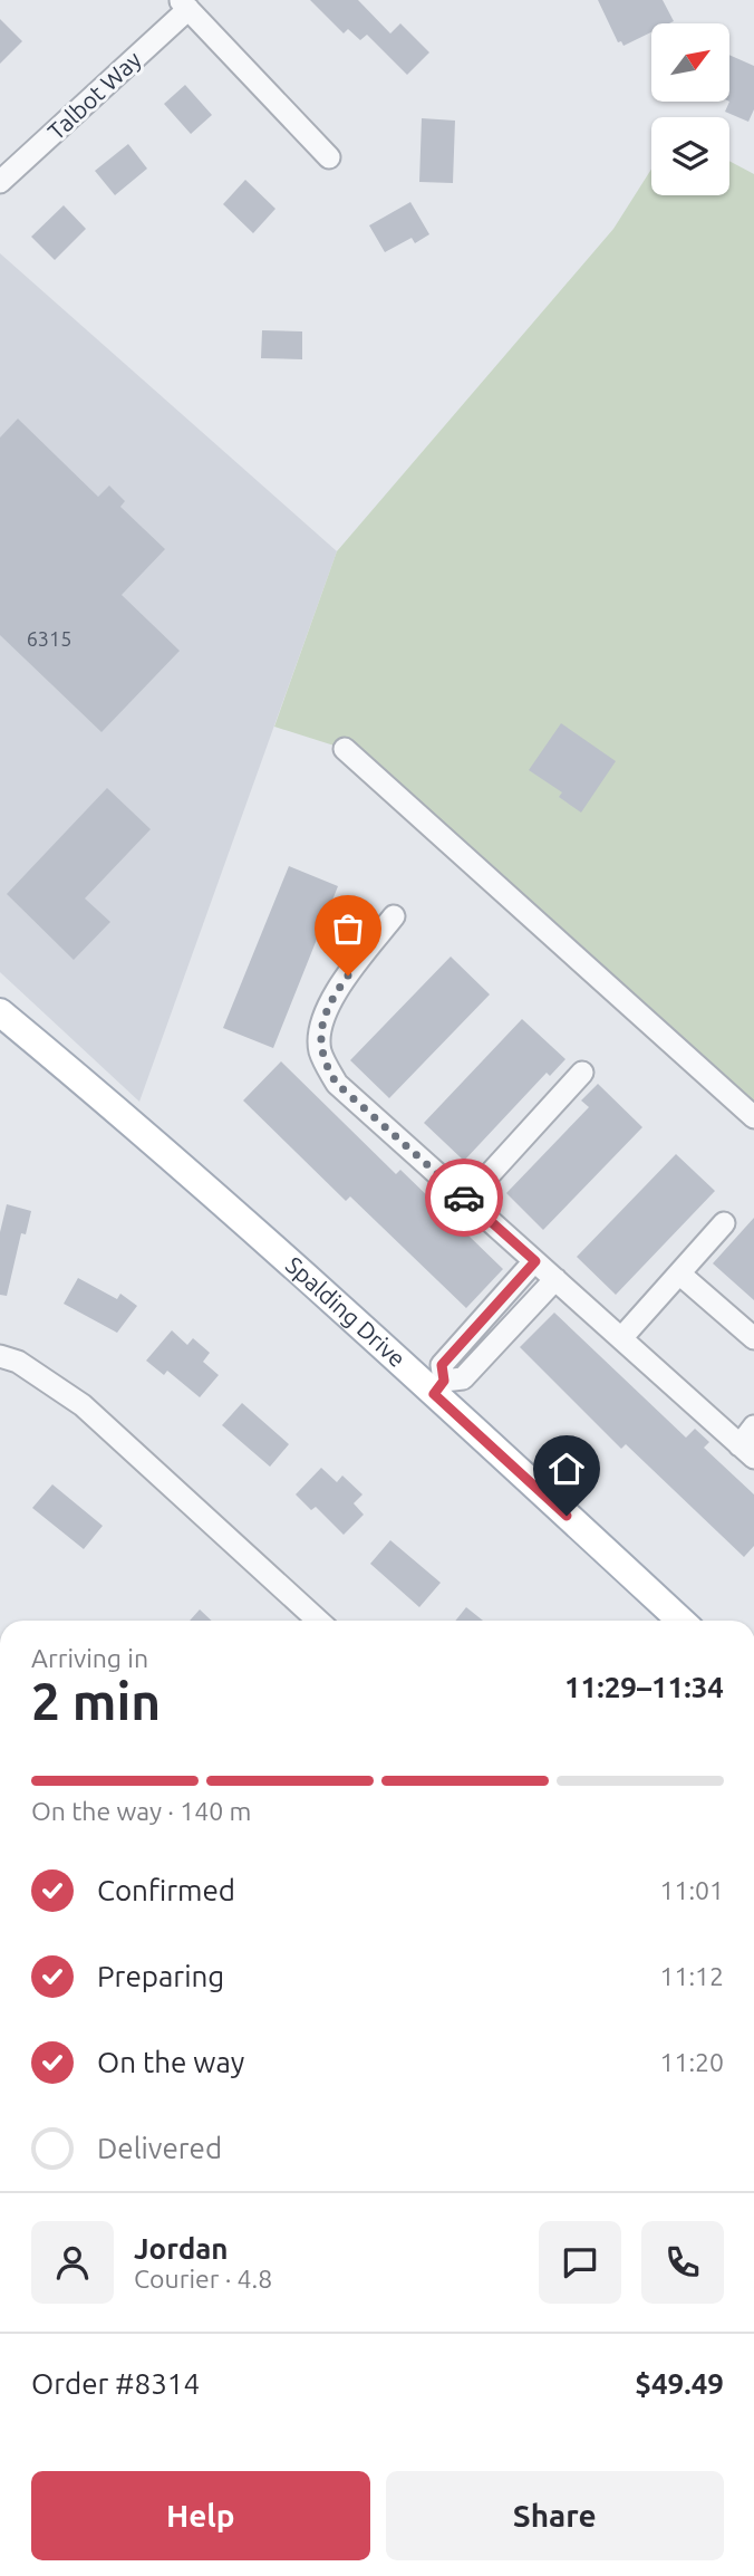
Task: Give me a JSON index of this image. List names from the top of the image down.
{
  "streets": {
    "main road": ["Spalding Drive"],
    "street": ["Talbot Way"]
  },
  "house_numbers": ["6315"],
  "north": "top right",
  "page": {
    "heading": ["2 min", "Arriving in", "11:29–11:34"],
    "panel": [
      "Jordan",
      "Courier · 4.8",
      "Order #8314",
      "$49.49"
    ],
    "bar": "On the way · 140 m",
    "list": [
      ["Confirmed", "11:01"],
      ["Preparing", "11:12"],
      ["On the way", "11:20"],
      "Delivered"
    ],
    "buttons": ["Help", "Share"]
  }
}
